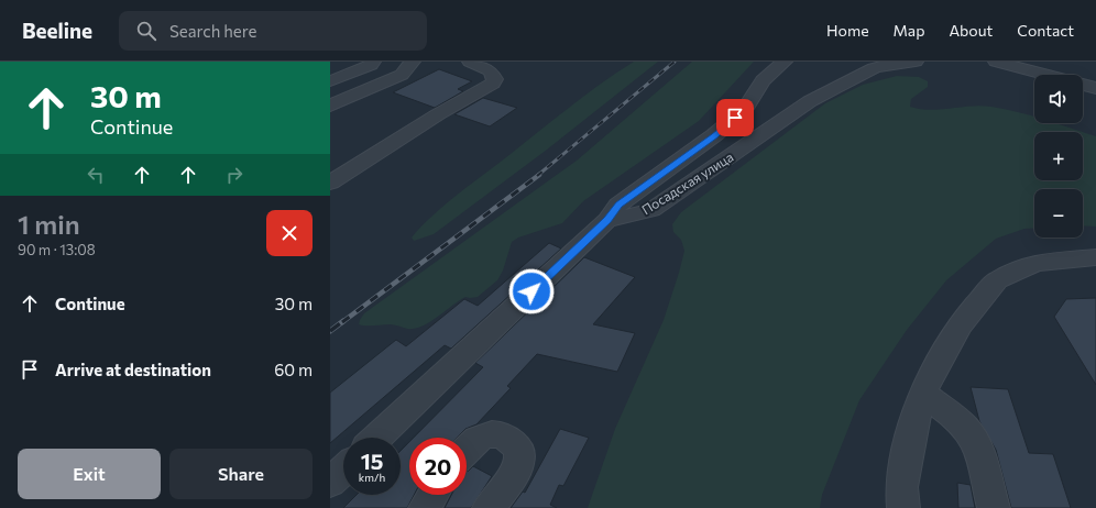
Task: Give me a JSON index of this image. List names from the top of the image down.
{
  "streets": {
    "street": ["Посадская улица"]
  },
  "page": {
    "header": "Beeline",
    "search": "Search here",
    "nav": [
      "Home",
      "Map",
      "About",
      "Contact"
    ],
    "turn": ["30 m", "Continue"],
    "map_buttons": ["+", "−"],
    "heading": ["1 min", "90 m · 13:08"],
    "list": [
      {
        "name": "Continue",
        "value": "30 m"
      },
      {
        "name": "Arrive at destination",
        "value": "60 m"
      }
    ],
    "speed": "15 km/h",
    "limit": "20",
    "buttons": ["Exit", "Share"]
  }
}
